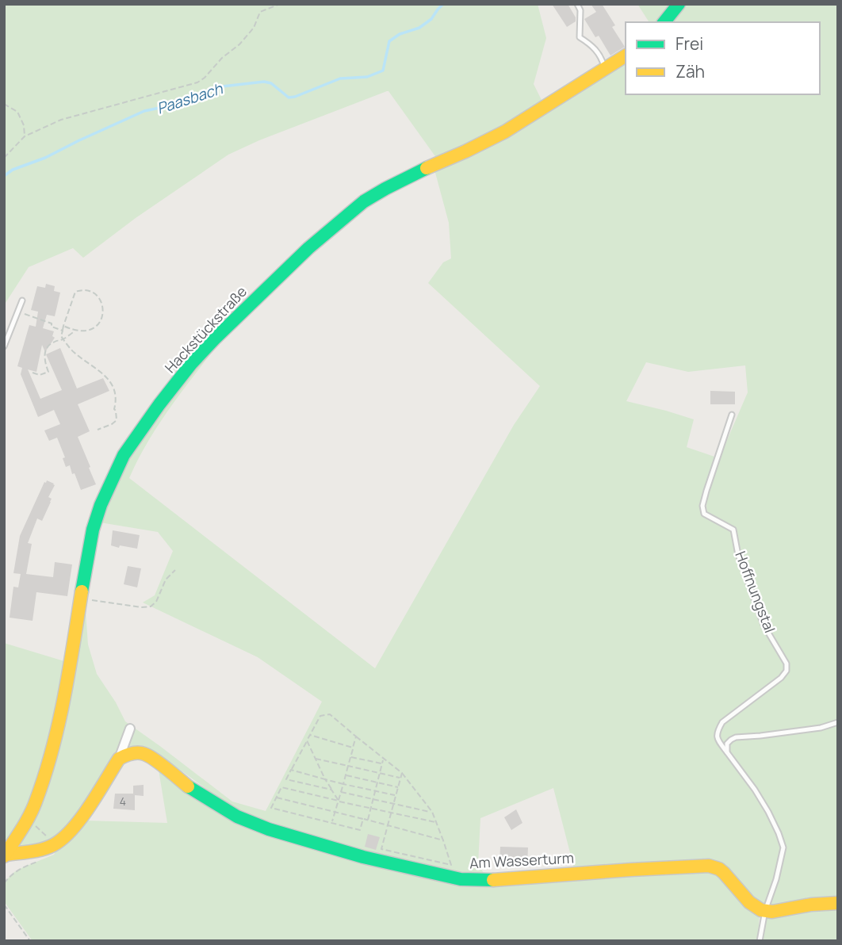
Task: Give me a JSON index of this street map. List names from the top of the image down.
{
  "streets": {
    "street": ["Hackstückstraße", "Am Wasserturm"],
    "lane": ["Hoffnungstal"]
  },
  "water": ["Paasbach"],
  "house_numbers": ["4"],
  "legend": ["Frei", "Zäh"]
}
